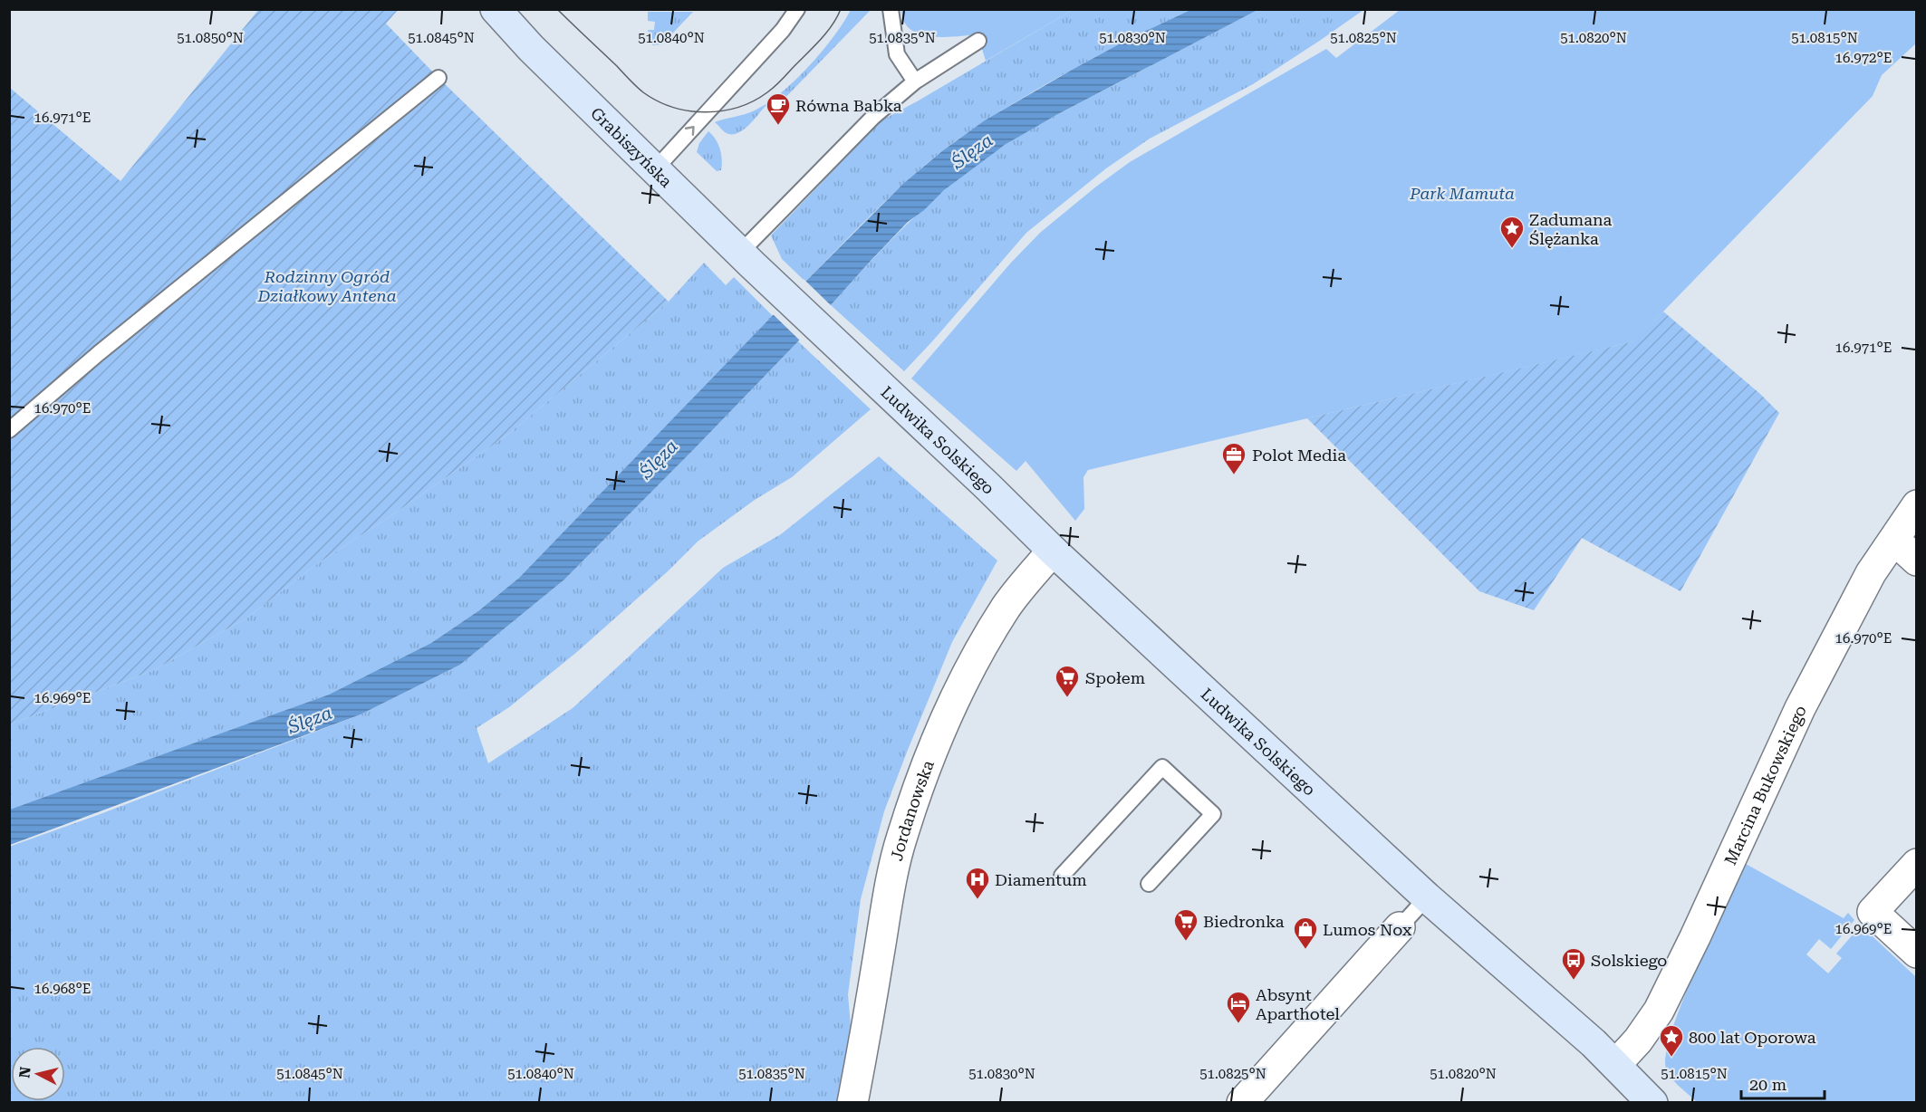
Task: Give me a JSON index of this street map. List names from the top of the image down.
{
  "streets": {
    "main road": ["Grabiszyńska", "Ludwika Solskiego"],
    "street": ["Marcina Bukowskiego", "Jordanowska"]
  },
  "crossings": [
    ["Grabiszyńska", "Ludwika Solskiego"],
    ["Ludwika Solskiego", "Marcina Bukowskiego"],
    ["Ludwika Solskiego", "Jordanowska"]
  ],
  "water": ["Ślęza"],
  "parks": ["Park Mamuta", "Rodzinny Ogród Działkowy Antena"],
  "places": {
    "cafe": ["Równa Babka"],
    "place": ["Zadumana Ślężanka", "800 lat Oporowa"],
    "office": ["Polot Media"],
    "supermarket": ["Społem", "Biedronka"],
    "hospital": ["Diamentum"],
    "shop": ["Lumos Nox"],
    "bus stop": ["Solskiego"],
    "hotel": ["Absynt Aparthotel"]
  },
  "scale_bar": "20 m",
  "north": "left",
  "coordinates": [
    "51.0850°N",
    "51.0845°N",
    "51.0840°N",
    "51.0835°N",
    "51.0830°N",
    "51.0825°N",
    "51.0815°N",
    "51.0820°N",
    "16.972°E",
    "16.971°E",
    "16.970°E",
    "16.969°E",
    "16.968°E"
  ]
}
